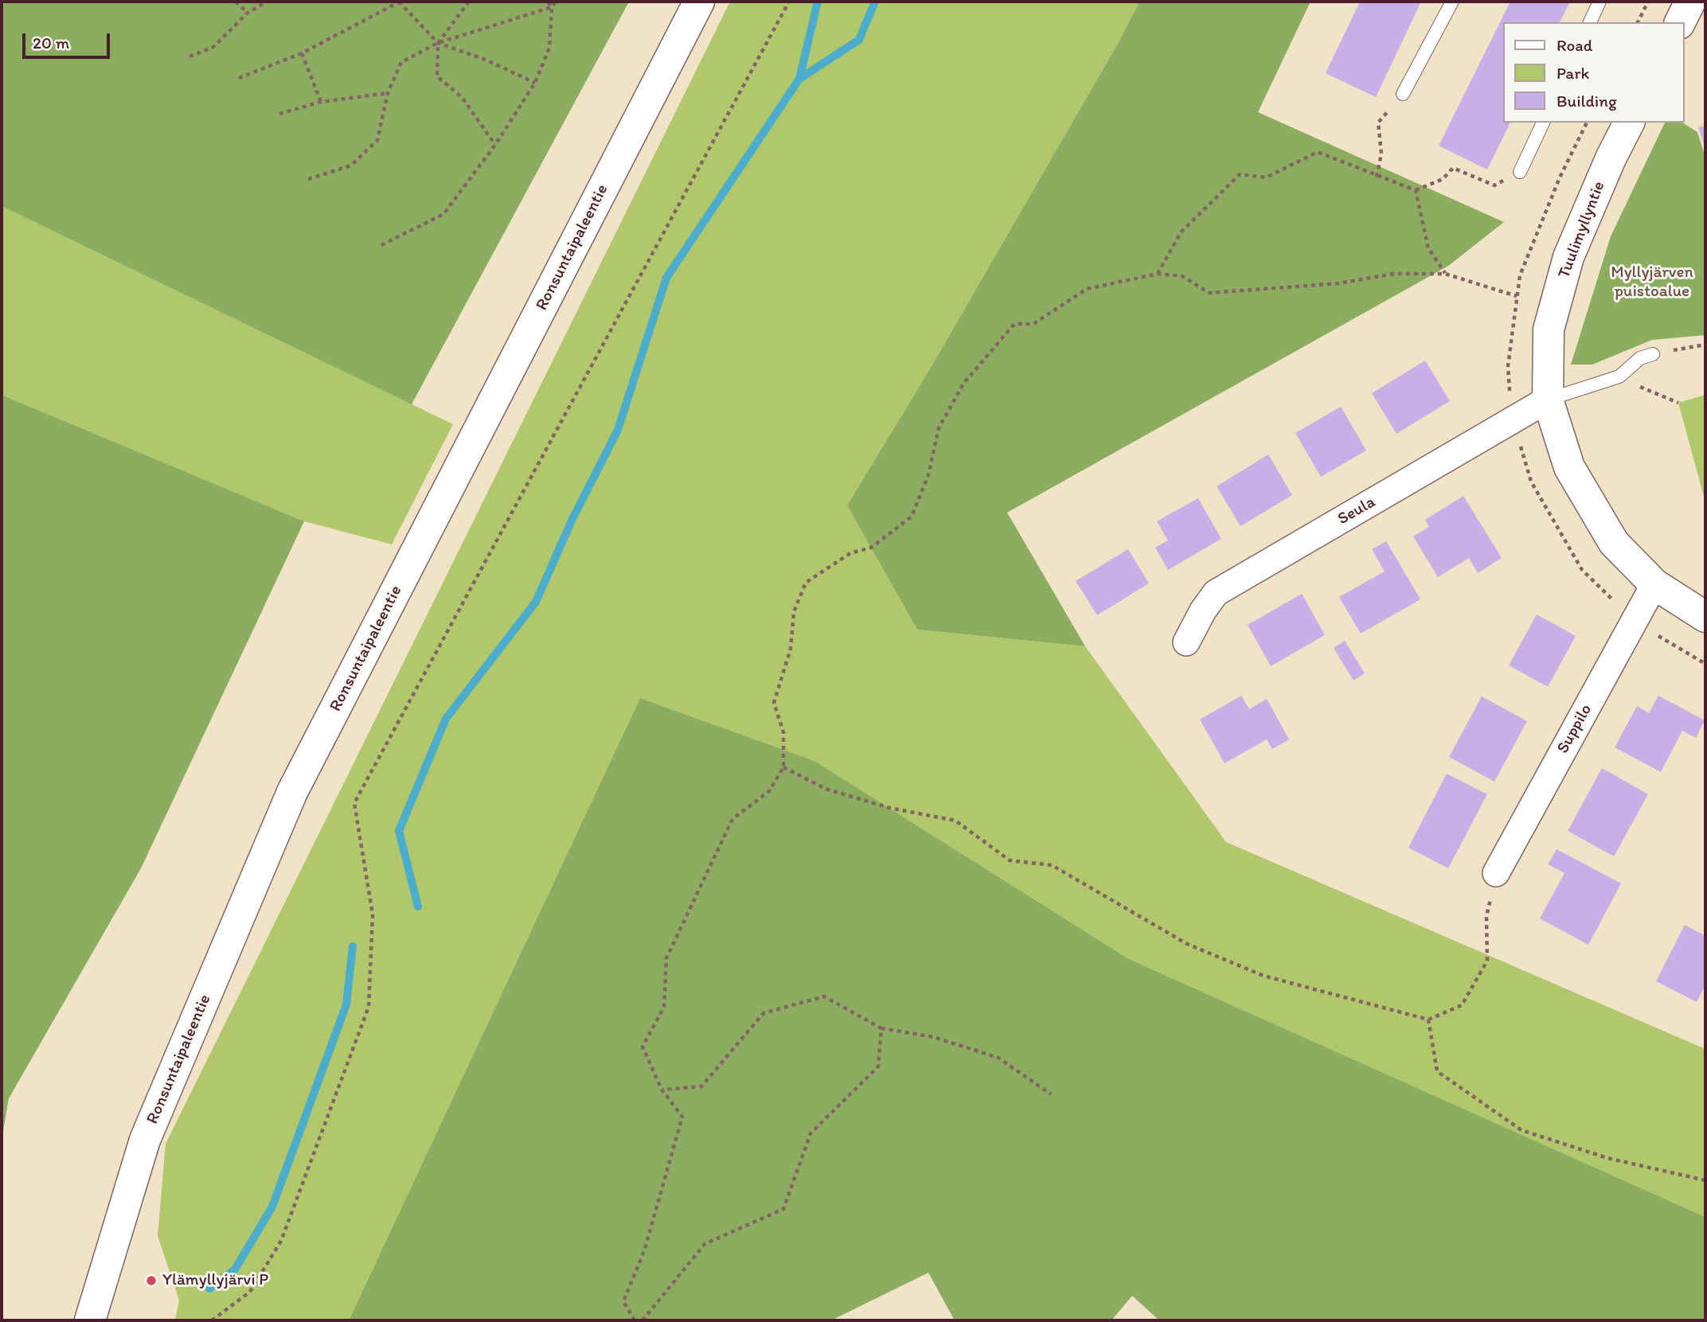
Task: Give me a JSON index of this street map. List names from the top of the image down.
{
  "streets": {
    "street": [
      "Tuulimyllyntie",
      "Ronsuntaipaleentie",
      "Seula",
      "Suppilo"
    ]
  },
  "crossings": [
    ["Tuulimyllyntie", "Seula"],
    ["Tuulimyllyntie", "Suppilo"]
  ],
  "parks": ["Myllyjärven puistoalue"],
  "places": ["Ylämyllyjärvi P"],
  "legend": ["Road", "Park", "Building"],
  "scale_bar": "20 m"
}
